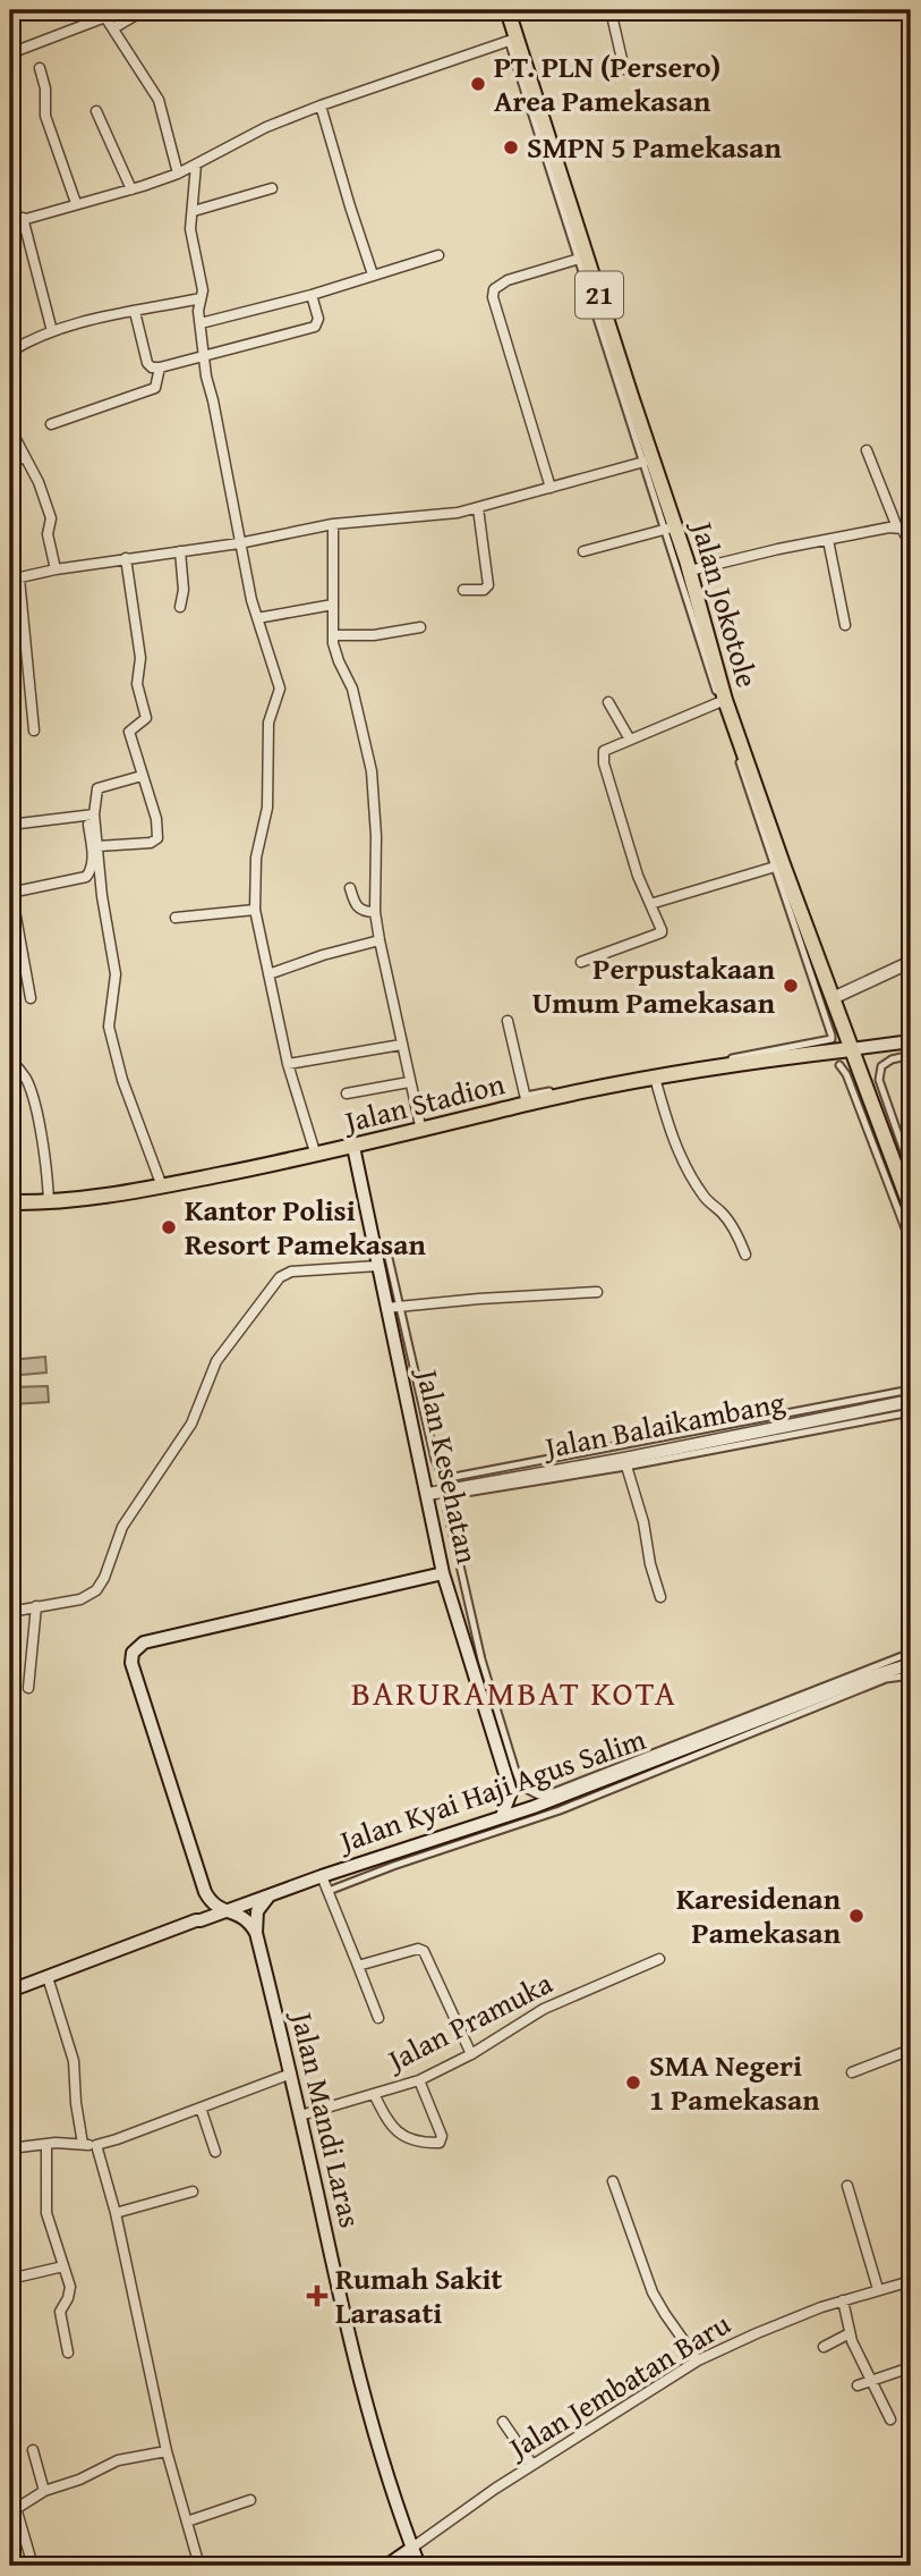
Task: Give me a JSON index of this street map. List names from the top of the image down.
{
  "streets": {
    "main road": [
      "21",
      "Jalan Jokotole",
      "Jalan Stadion",
      "Jalan Kesehatan",
      "Jalan Kyai Haji Agus Salim",
      "Jalan Mandi Laras"
    ],
    "street": ["Jalan Balaikambang", "Jalan Pramuka", "Jalan Jembatan Baru"]
  },
  "crossings": [
    ["Jalan Jokotole", "Jalan Stadion"],
    ["Jalan Stadion", "Jalan Kesehatan"],
    ["Jalan Balaikambang", "Jalan Kesehatan"],
    ["Jalan Pramuka", "Jalan Mandi Laras"],
    ["Jalan Mandi Laras", "Jalan Jembatan Baru"]
  ],
  "districts": ["BARURAMBAT KOTA"],
  "places": {
    "other": [
      "PT. PLN (Persero) Area Pamekasan",
      "SMPN 5 Pamekasan",
      "Perpustakaan Umum Pamekasan",
      "Kantor Polisi Resort Pamekasan",
      "Karesidenan Pamekasan",
      "SMA Negeri 1 Pamekasan"
    ],
    "health": ["Rumah Sakit Larasati"]
  }
}
